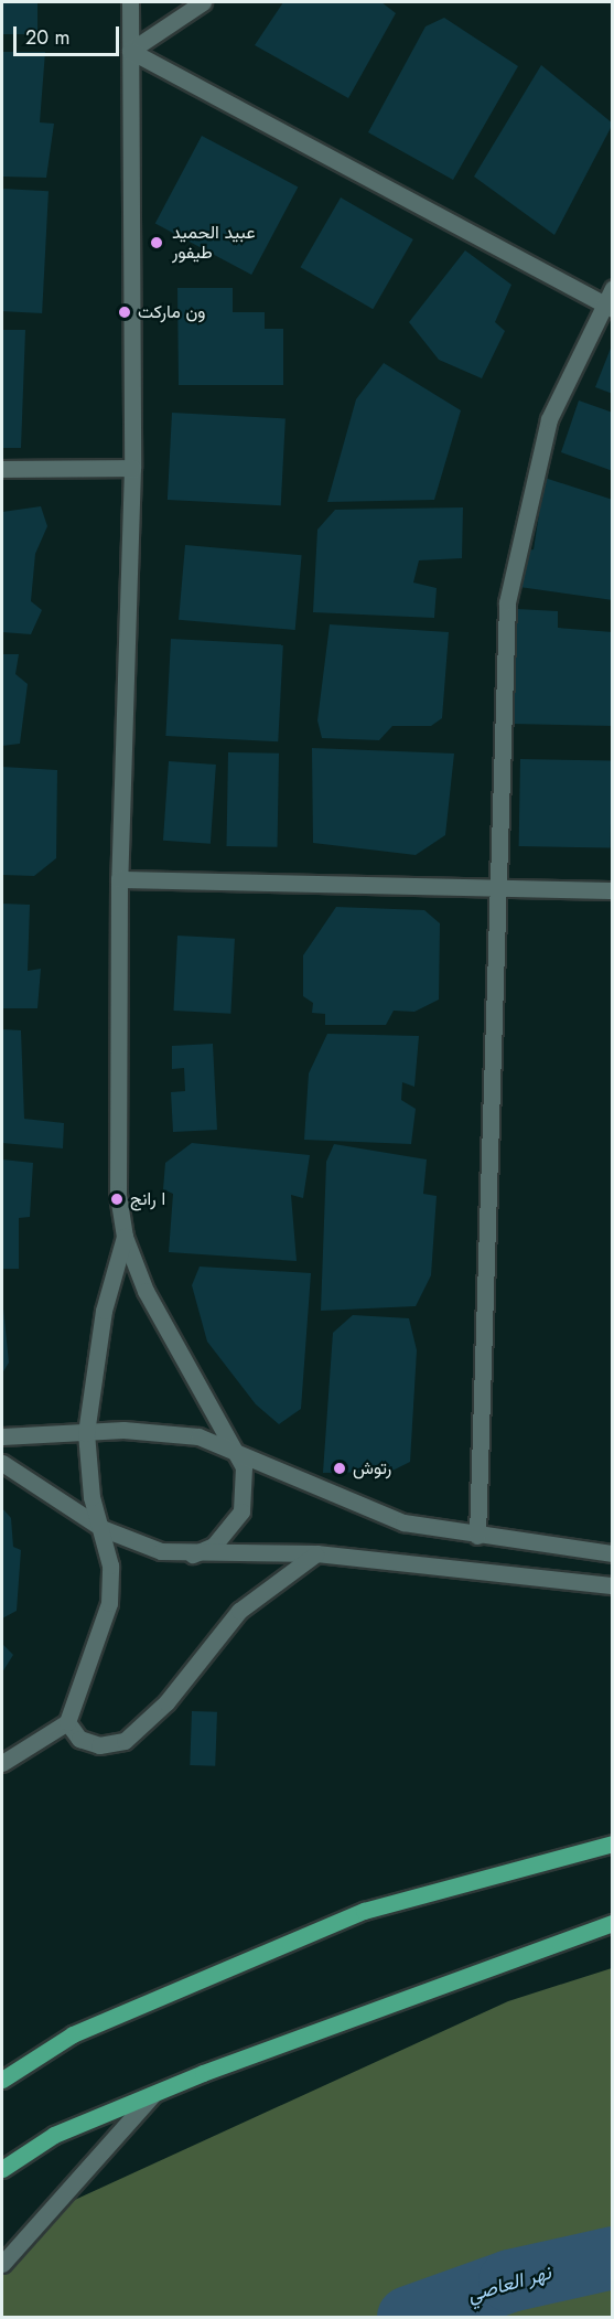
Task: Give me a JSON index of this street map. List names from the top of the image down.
{
  "water": ["نهر العاصي"],
  "places": [
    "عبيد الحميد طيفور",
    "ون ماركت",
    "ا رانج",
    "رتوش"
  ],
  "scale_bar": "20 m"
}
